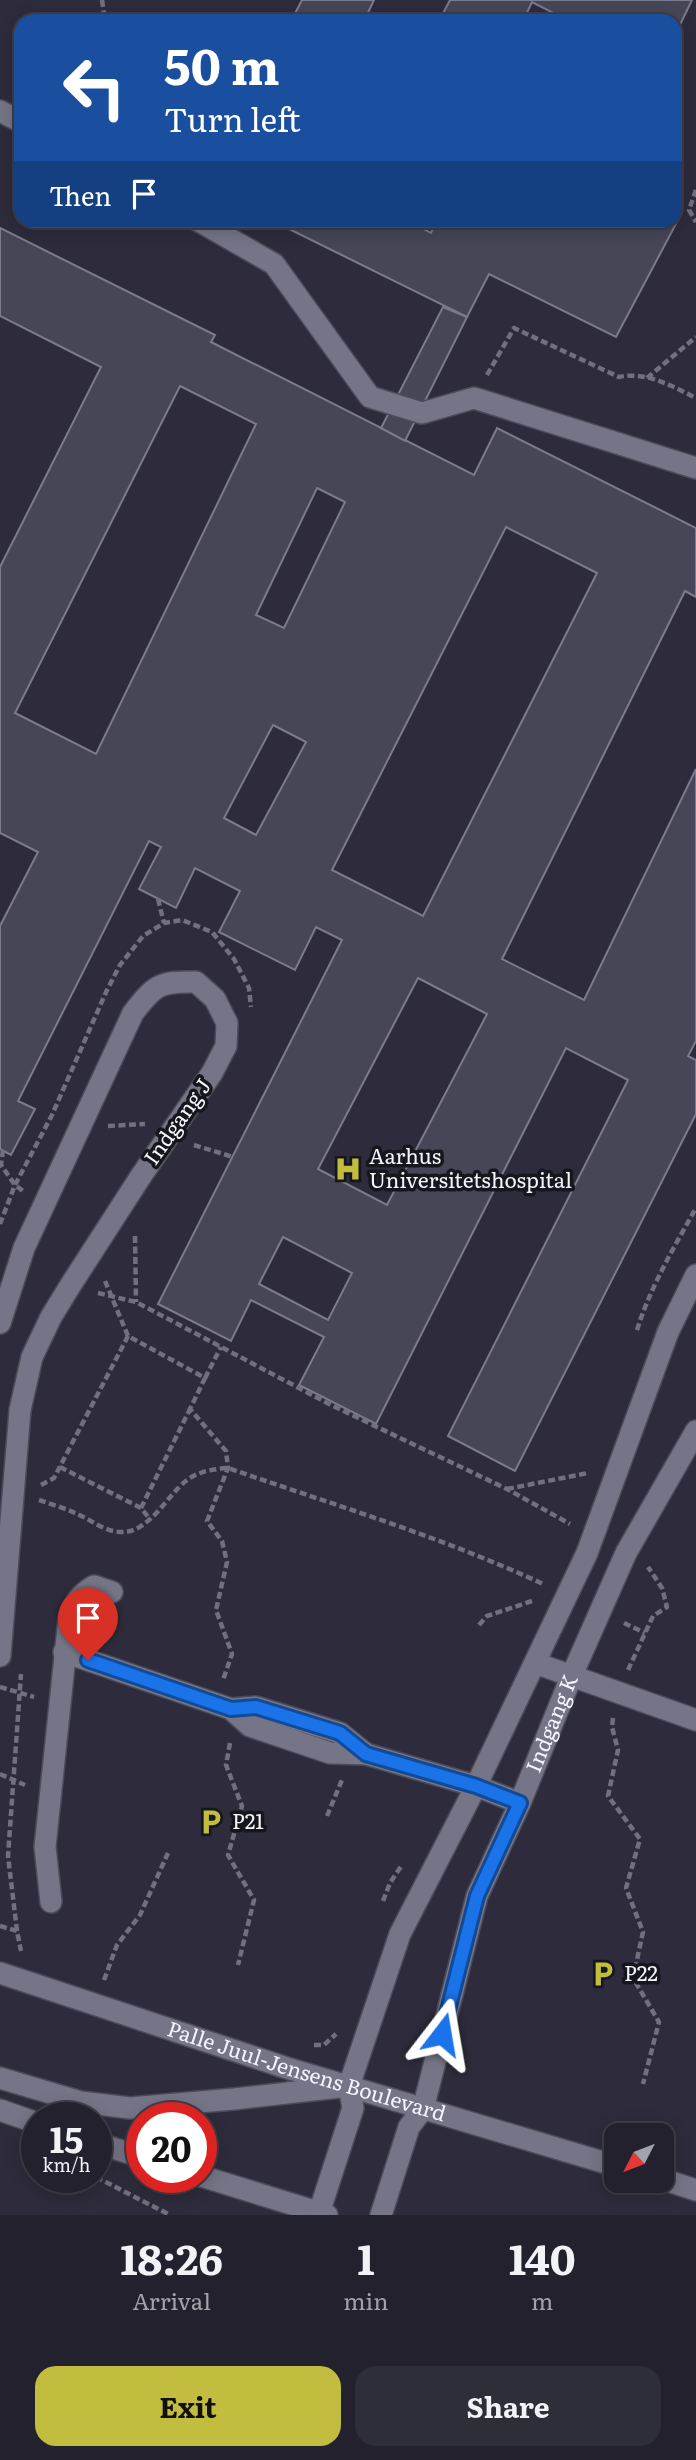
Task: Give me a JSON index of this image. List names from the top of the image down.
{
  "streets": {
    "street": ["Indgang J", "Indgang K", "Palle Juul-Jensens Boulevard"]
  },
  "crossings": [
    ["Indgang K", "Palle Juul-Jensens Boulevard"]
  ],
  "places": {
    "hospital": ["Aarhus Universitetshospital"],
    "parking": ["P21", "P22"]
  },
  "north": "bottom left",
  "page": {
    "turn": ["50 m", "Turn left"],
    "then": "Then",
    "speed": "15 km/h",
    "limit": "20",
    "eta": [
      "18:26",
      "Arrival",
      "1",
      "min",
      "140",
      "m"
    ],
    "buttons": ["Exit", "Share"]
  }
}
